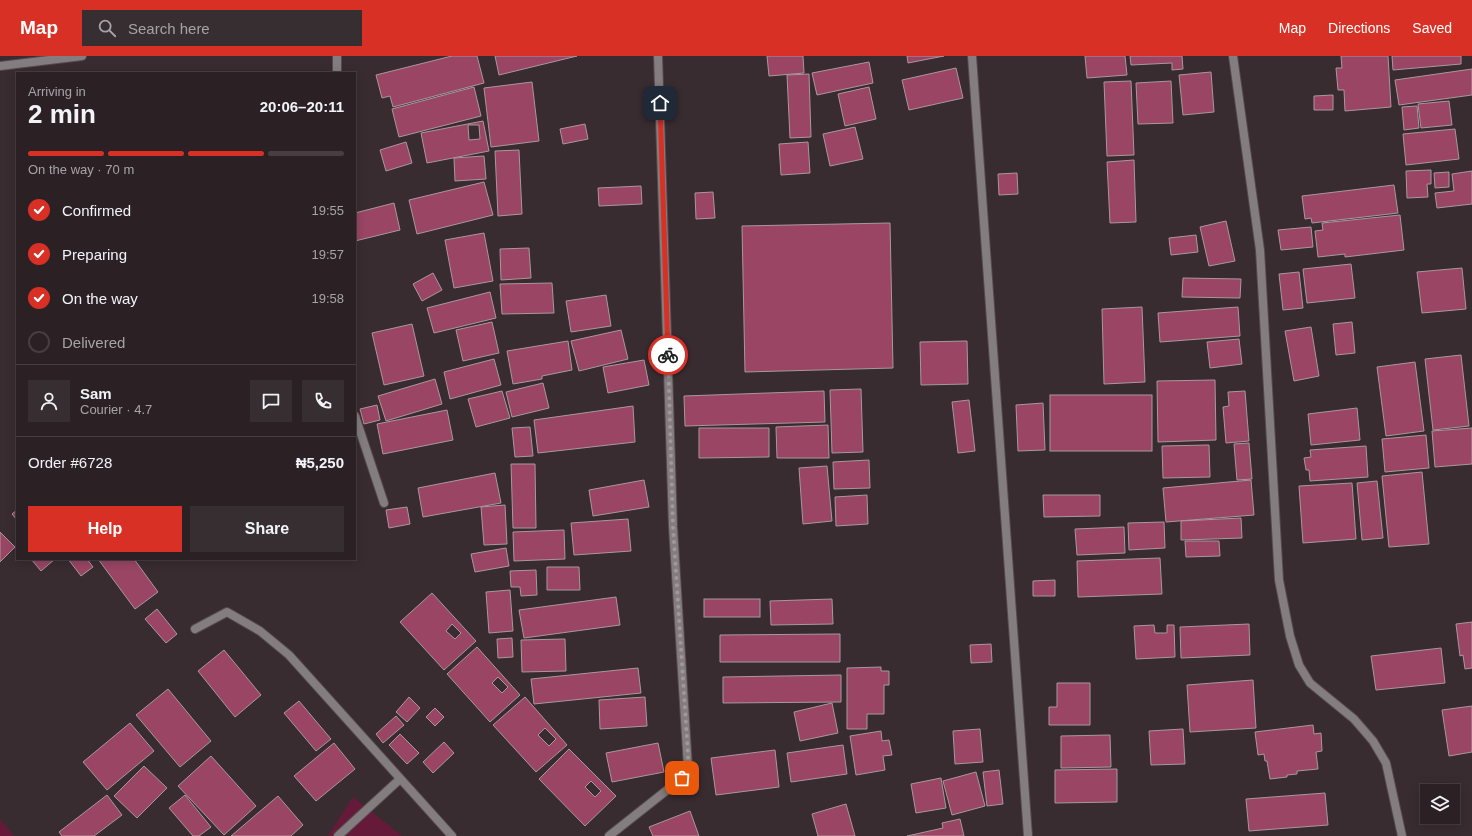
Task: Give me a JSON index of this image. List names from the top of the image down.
{
  "page": {
    "header": "Map",
    "search": "Search here",
    "nav": ["Map", "Directions", "Saved"],
    "heading": ["2 min", "Arriving in", "20:06–20:11"],
    "panel": [
      "Sam",
      "Courier · 4.7",
      "Order #6728",
      "₦5,250"
    ],
    "bar": "On the way · 70 m",
    "list": [
      ["Confirmed", "19:55"],
      ["Preparing", "19:57"],
      ["On the way", "19:58"],
      "Delivered"
    ],
    "buttons": ["Help", "Share"]
  }
}
